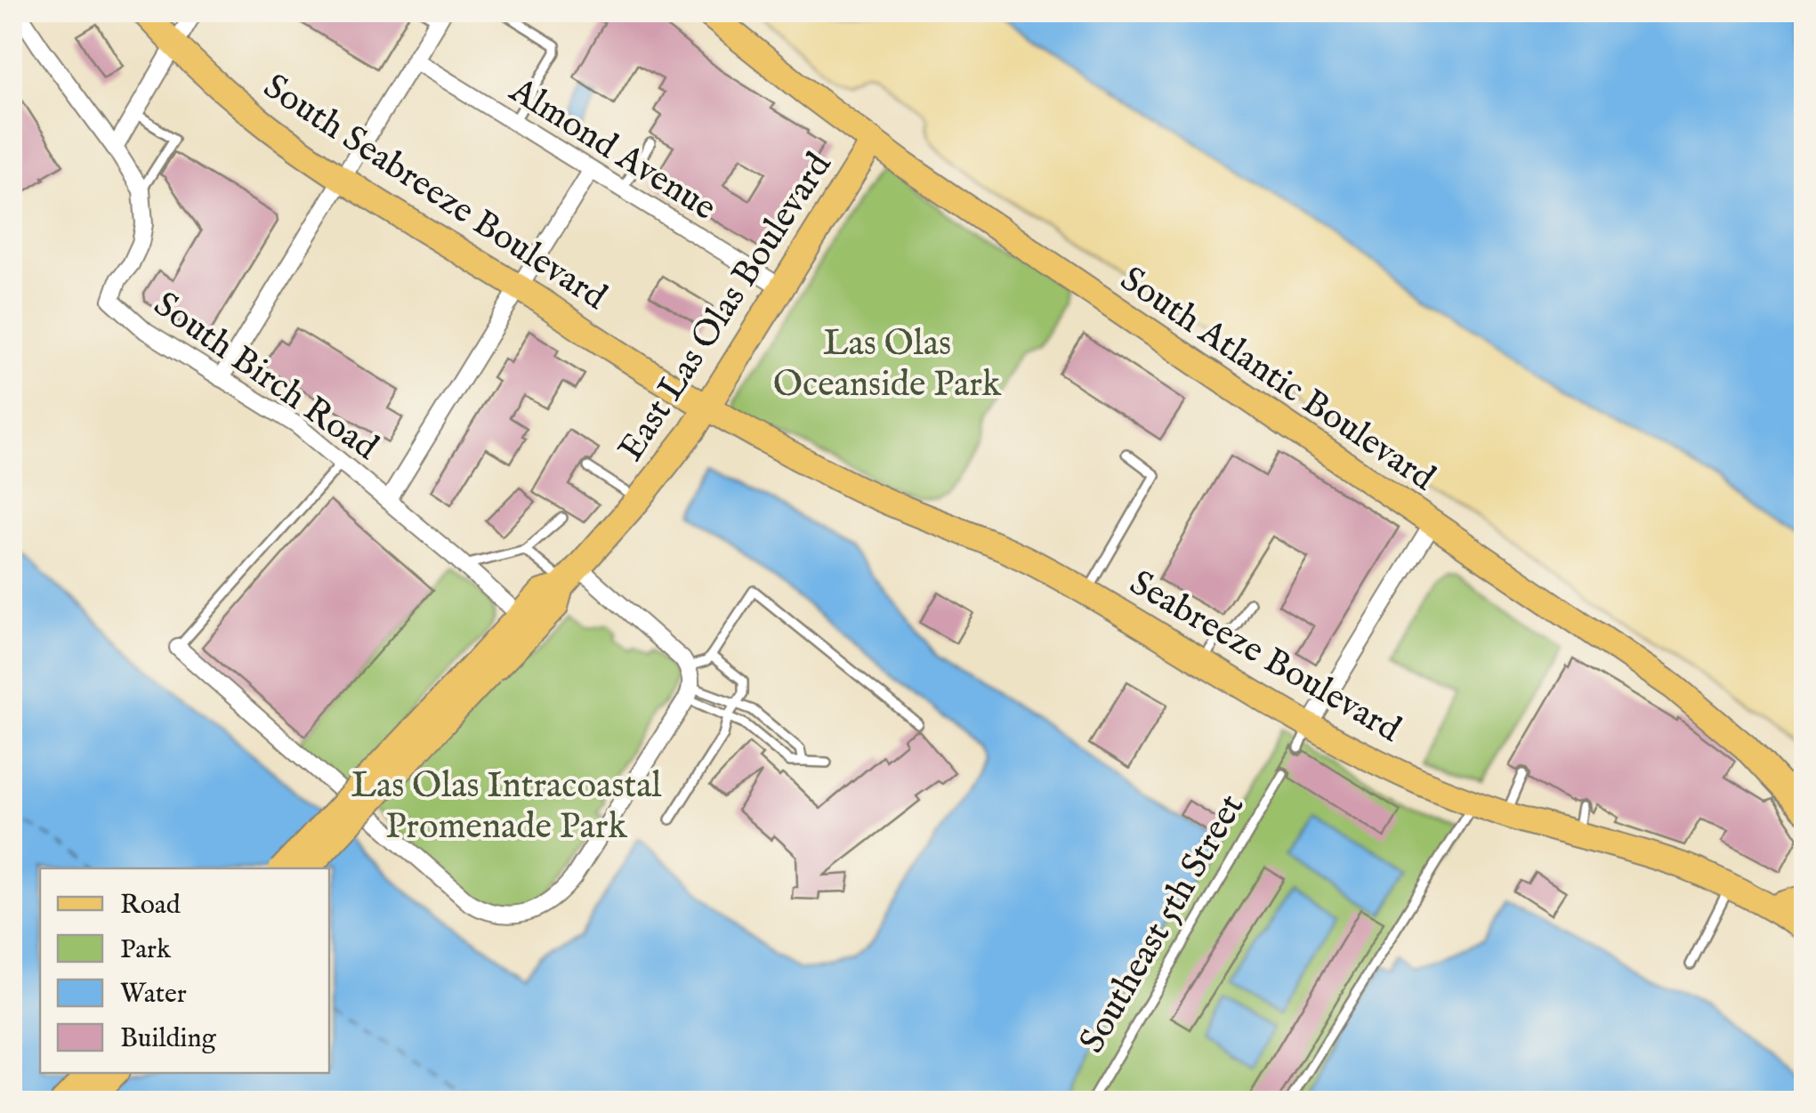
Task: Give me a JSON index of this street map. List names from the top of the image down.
{
  "streets": {
    "main road": [
      "South Seabreeze Boulevard",
      "East Las Olas Boulevard",
      "South Atlantic Boulevard",
      "Seabreeze Boulevard"
    ],
    "street": ["Almond Avenue", "South Birch Road"],
    "lane": ["Southeast 5th Street"]
  },
  "crossings": [
    ["Almond Avenue", "East Las Olas Boulevard"],
    ["South Seabreeze Boulevard", "East Las Olas Boulevard"],
    ["South Seabreeze Boulevard", "Seabreeze Boulevard"],
    ["East Las Olas Boulevard", "South Birch Road"],
    ["East Las Olas Boulevard", "South Atlantic Boulevard"],
    ["East Las Olas Boulevard", "Seabreeze Boulevard"]
  ],
  "parks": ["Las Olas Oceanside Park", "Las Olas Intracoastal Promenade Park"],
  "legend": [
    "Road",
    "Park",
    "Water",
    "Building"
  ]
}
